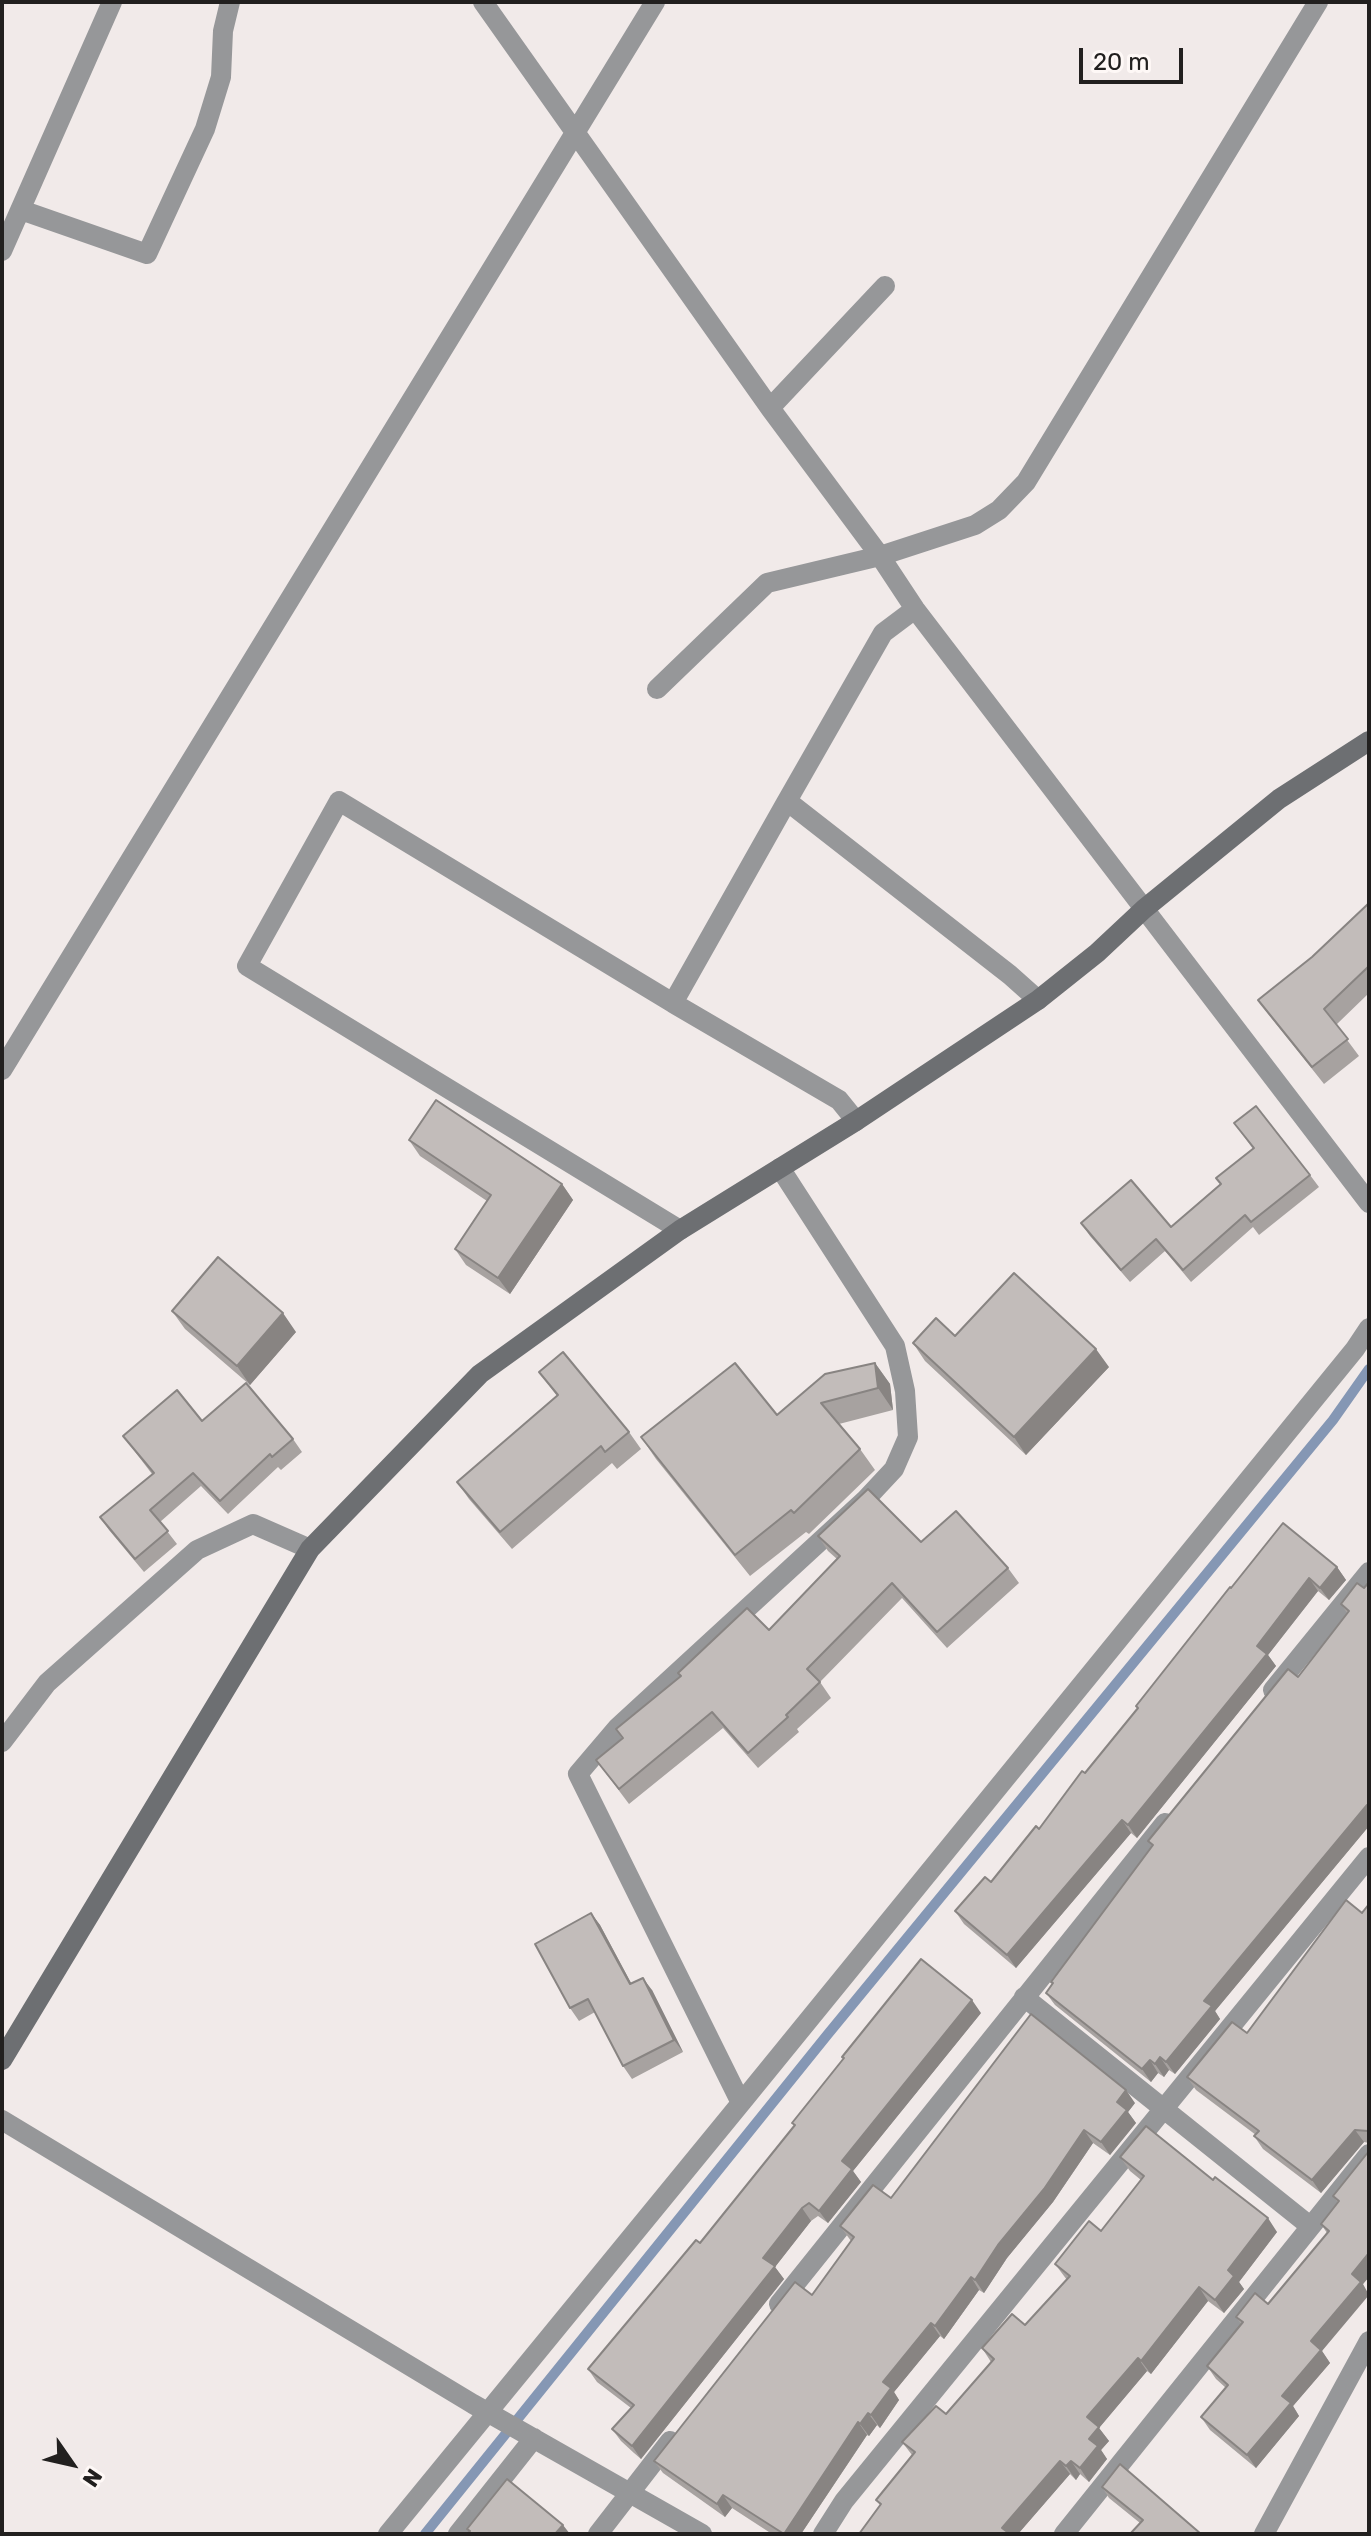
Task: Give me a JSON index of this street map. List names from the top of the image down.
{
  "scale_bar": "20 m",
  "north": "bottom right"
}
